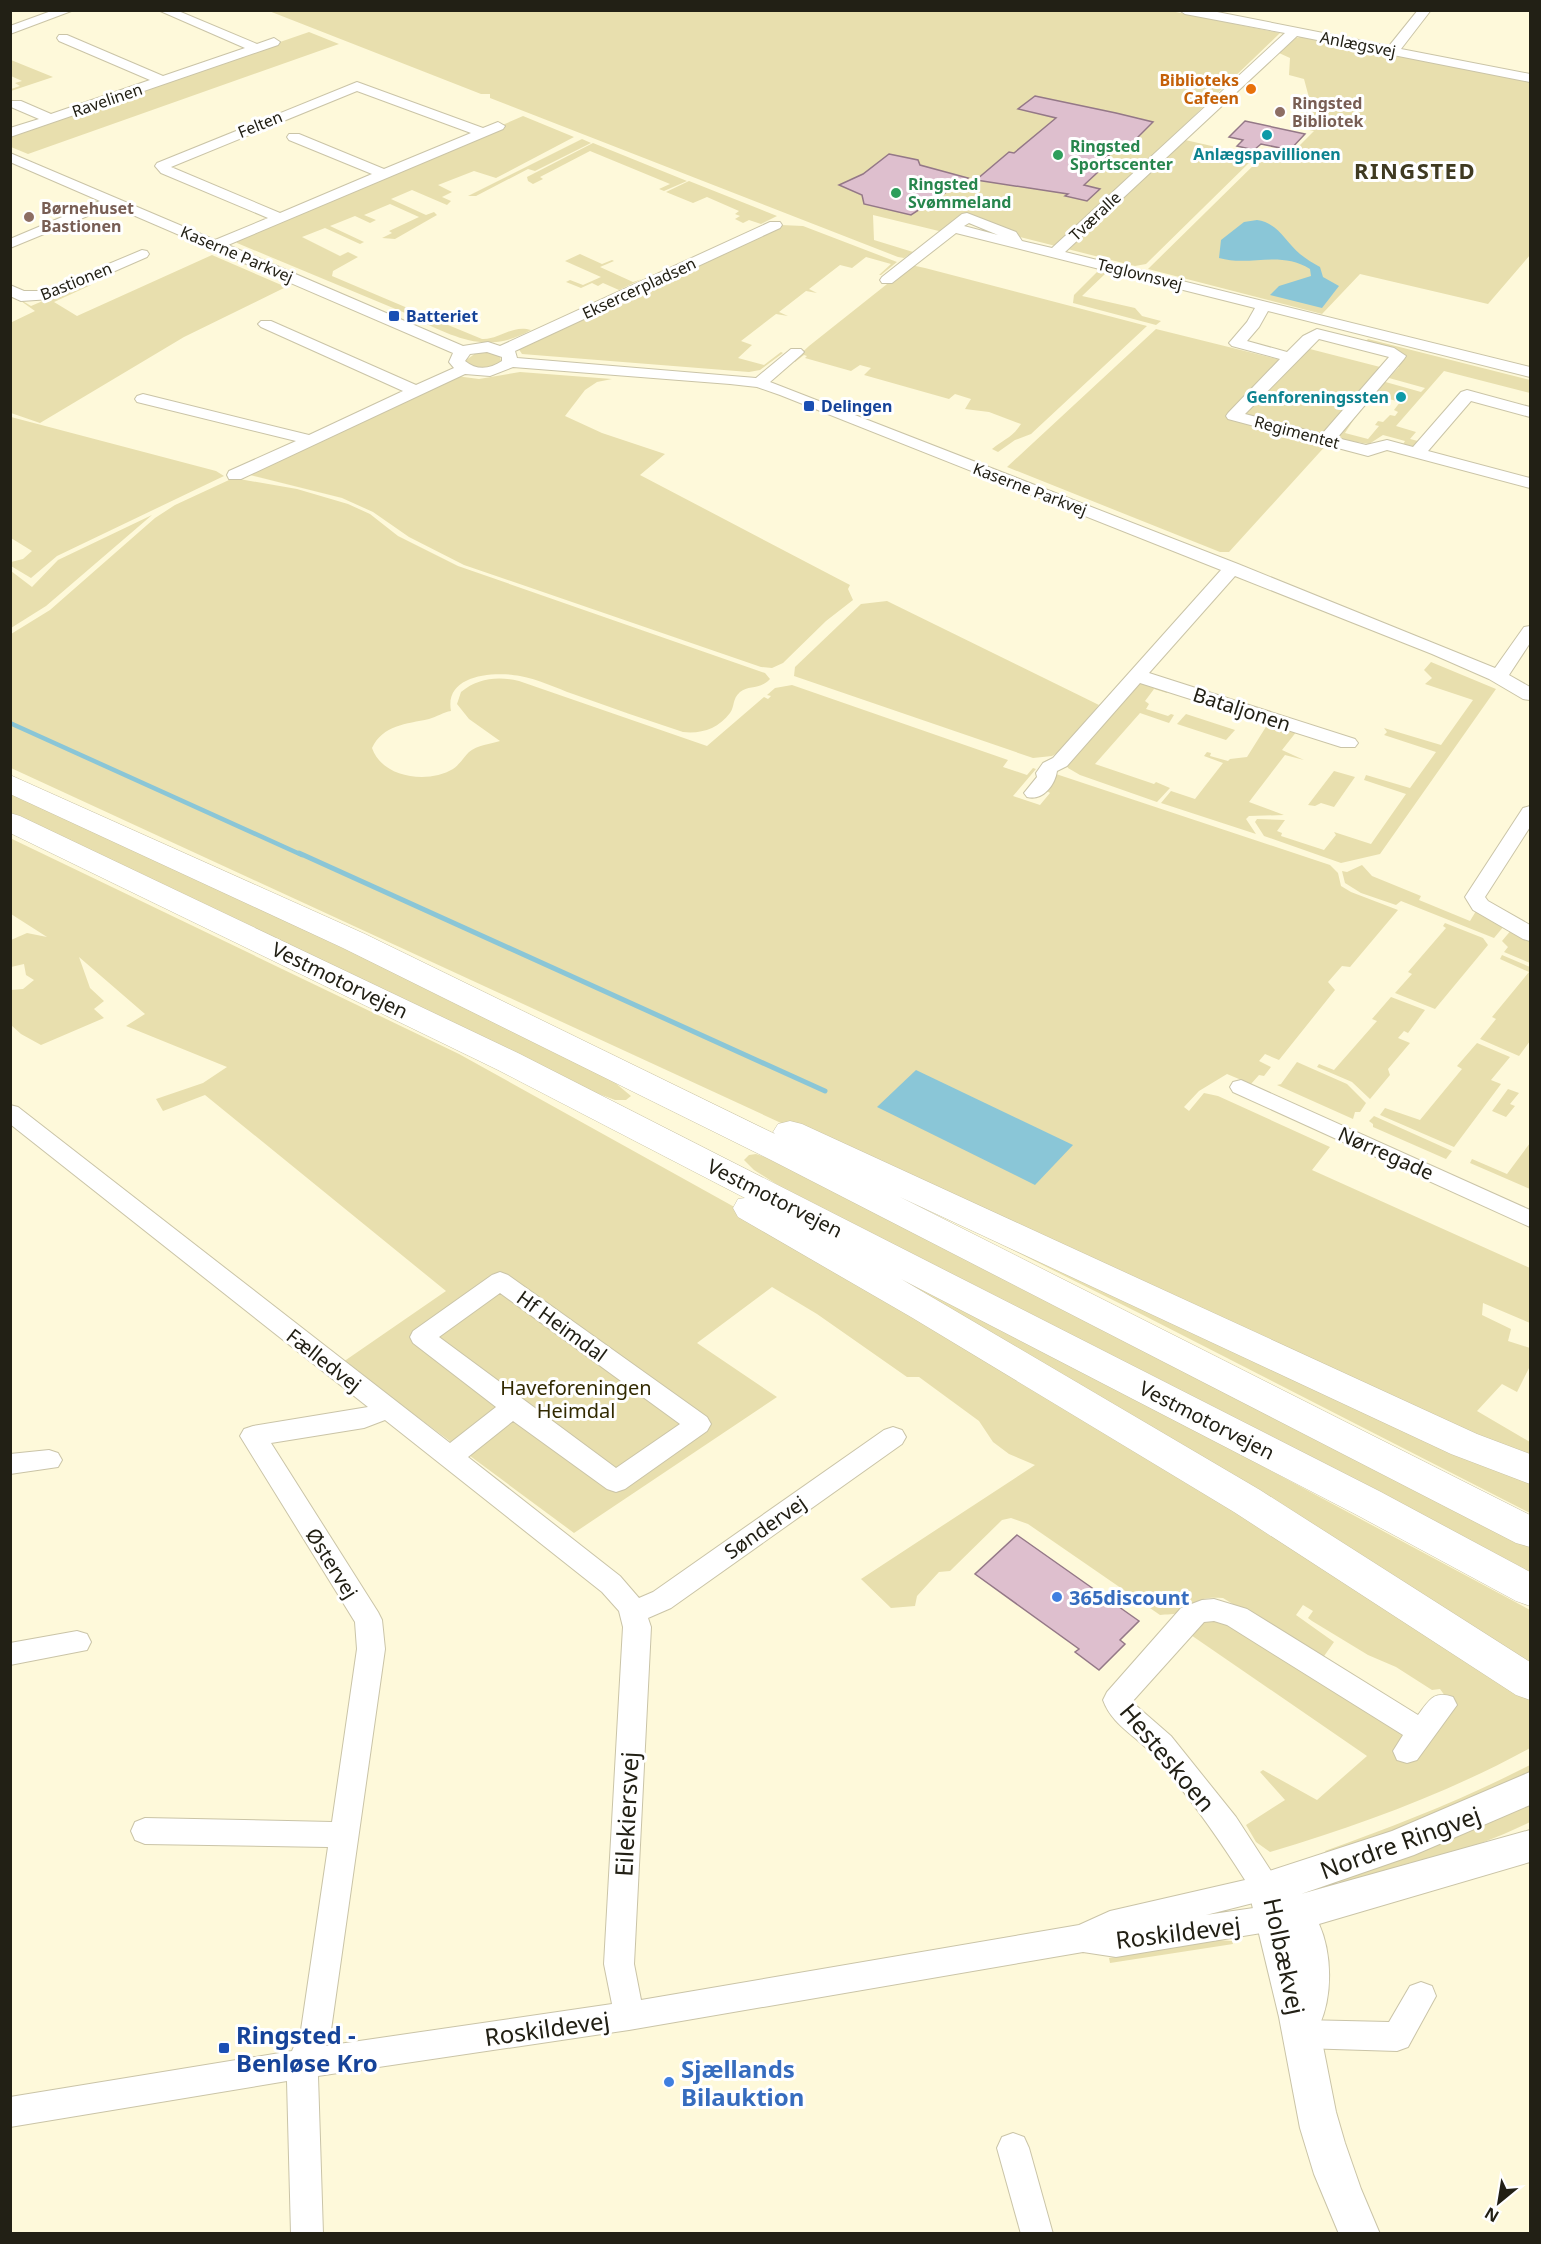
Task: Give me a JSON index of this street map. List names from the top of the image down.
{
  "streets": {
    "highway": ["Vestmotorvejen"],
    "main road": ["Nordre Ringvej", "Holbækvej"],
    "street": [
      "Anlægsvej",
      "Ravelinen",
      "Felten",
      "Tværalle",
      "Kaserne Parkvej",
      "Teglovnsvej",
      "Bastionen",
      "Eksercerpladsen",
      "Regimentet",
      "Bataljonen",
      "Nørregade",
      "Hf Heimdal",
      "Fælledvej",
      "Søndervej",
      "Østervej",
      "Hesteskoen",
      "Eilekiersvej",
      "Roskildevej"
    ]
  },
  "crossings": [
    ["Anlægsvej", "Tværalle"],
    ["Tværalle", "Teglovnsvej"],
    ["Kaserne Parkvej", "Eksercerpladsen"],
    ["Teglovnsvej", "Regimentet"],
    ["Fælledvej", "Søndervej"],
    ["Fælledvej", "Østervej"],
    ["Fælledvej", "Eilekiersvej"],
    ["Søndervej", "Eilekiersvej"],
    ["Østervej", "Roskildevej"],
    ["Hesteskoen", "Nordre Ringvej"],
    ["Hesteskoen", "Roskildevej"],
    ["Hesteskoen", "Holbækvej"],
    ["Eilekiersvej", "Roskildevej"],
    ["Nordre Ringvej", "Roskildevej"],
    ["Nordre Ringvej", "Holbækvej"],
    ["Roskildevej", "Holbækvej"]
  ],
  "districts": ["RINGSTED"],
  "parks": ["Haveforeningen Heimdal"],
  "places": {
    "other": [
      "Biblioteks Cafeen",
      "Ringsted Bibliotek",
      "Anlægspavillionen",
      "Ringsted Sportscenter",
      "Ringsted Svømmeland",
      "Børnehuset Bastionen",
      "Genforeningssten",
      "365discount",
      "Sjællands Bilauktion"
    ],
    "transit": ["Batteriet", "Delingen", "Ringsted - Benløse Kro"]
  },
  "north": "bottom left"
}
